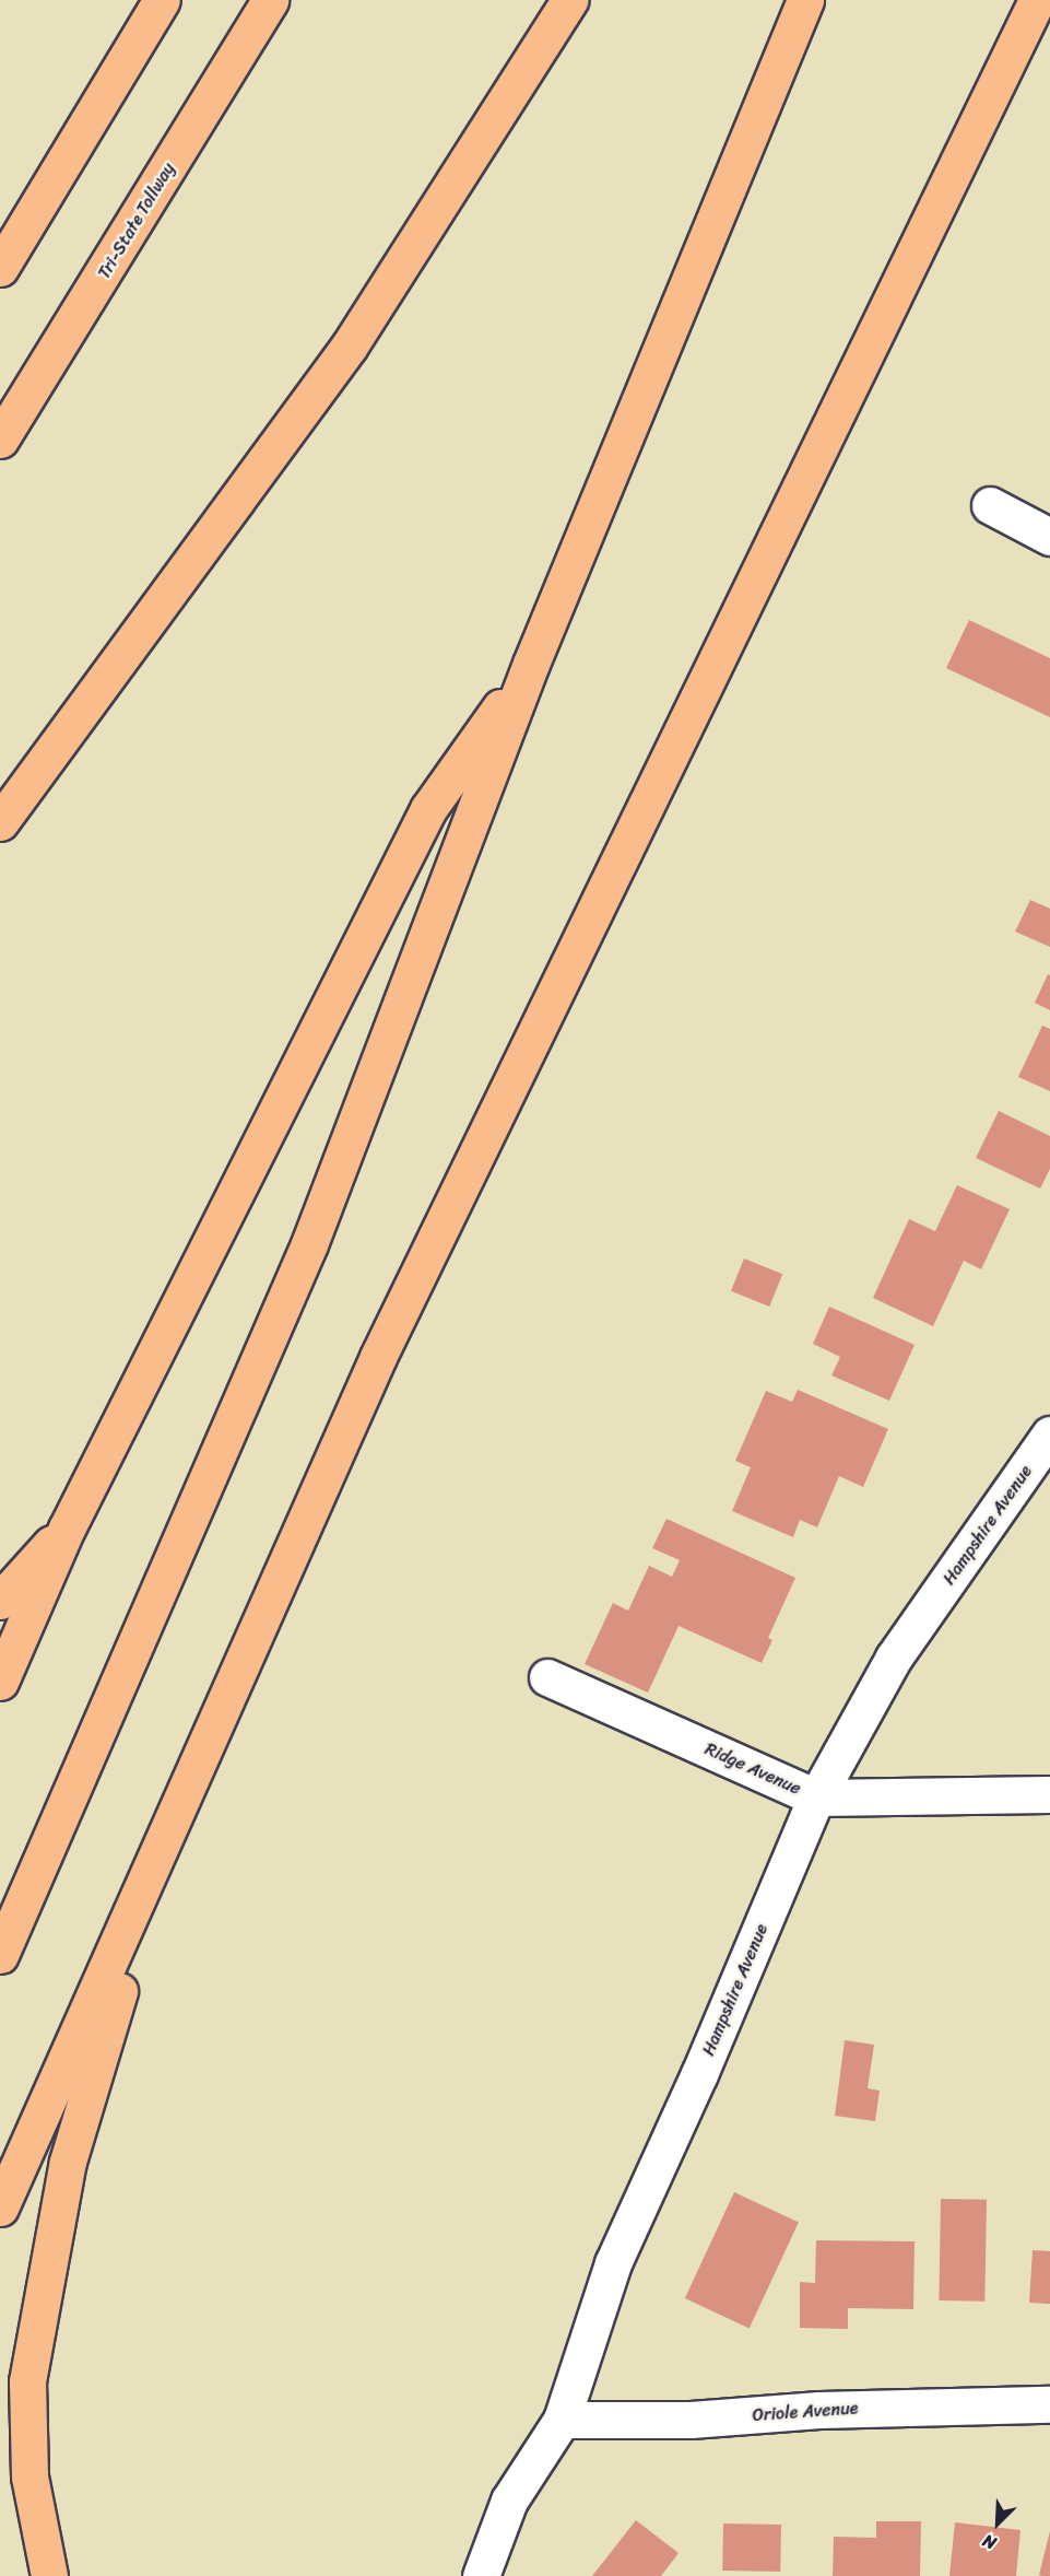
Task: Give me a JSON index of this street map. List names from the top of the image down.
{
  "streets": {
    "highway": ["Tri-State Tollway"],
    "street": ["Hampshire Avenue", "Ridge Avenue", "Oriole Avenue"]
  },
  "crossings": [
    ["Hampshire Avenue", "Ridge Avenue"],
    ["Hampshire Avenue", "Oriole Avenue"]
  ],
  "north": "bottom left"
}
